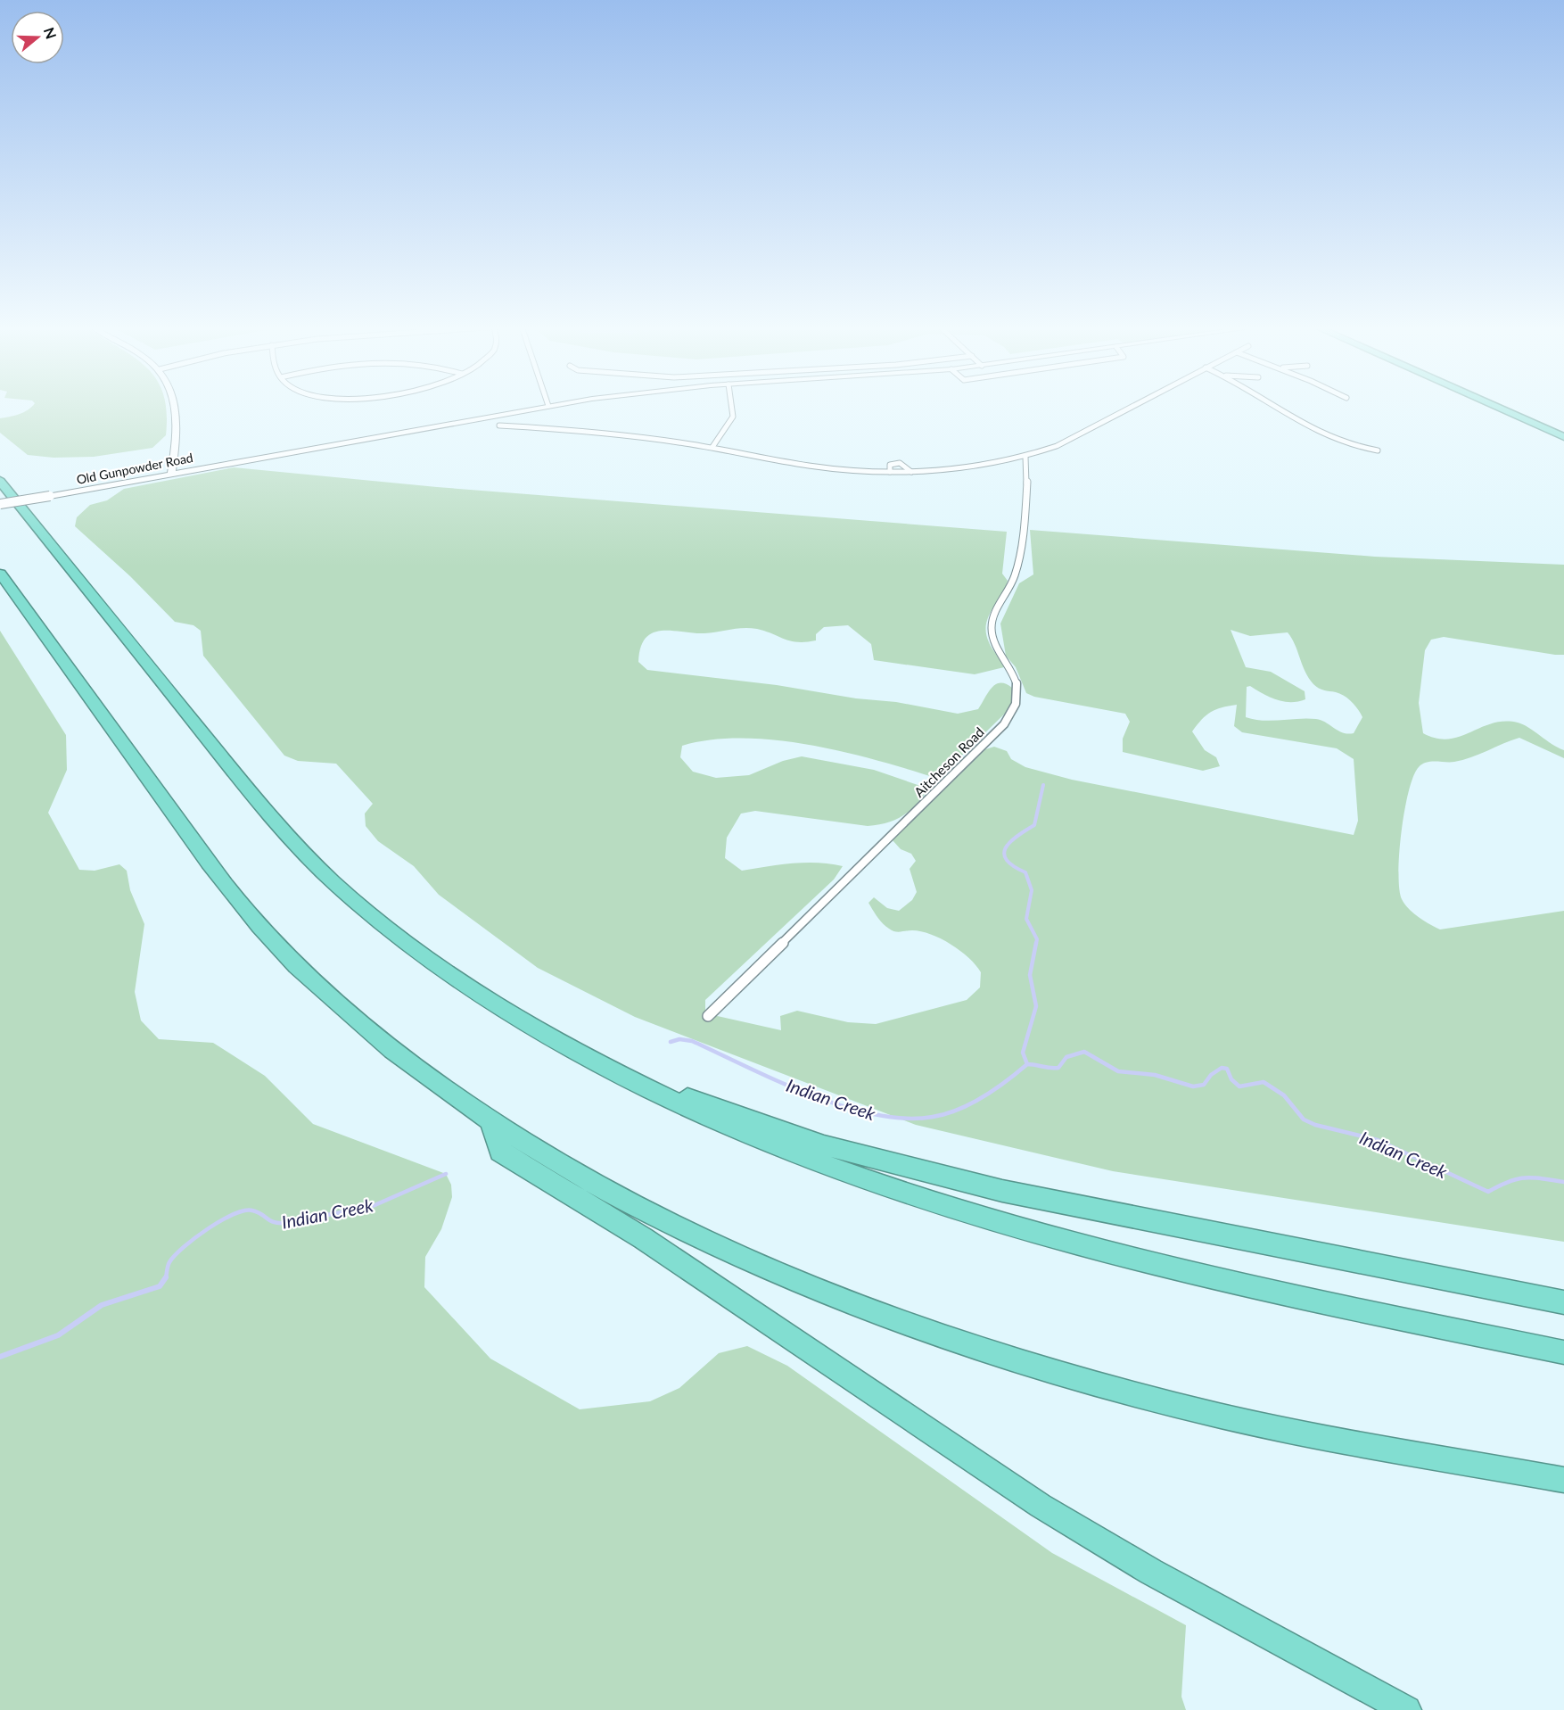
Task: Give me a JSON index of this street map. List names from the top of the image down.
{
  "streets": {
    "main road": ["Old Gunpowder Road"],
    "street": ["Aitcheson Road"]
  },
  "water": ["Indian Creek"],
  "north": "right"
}
